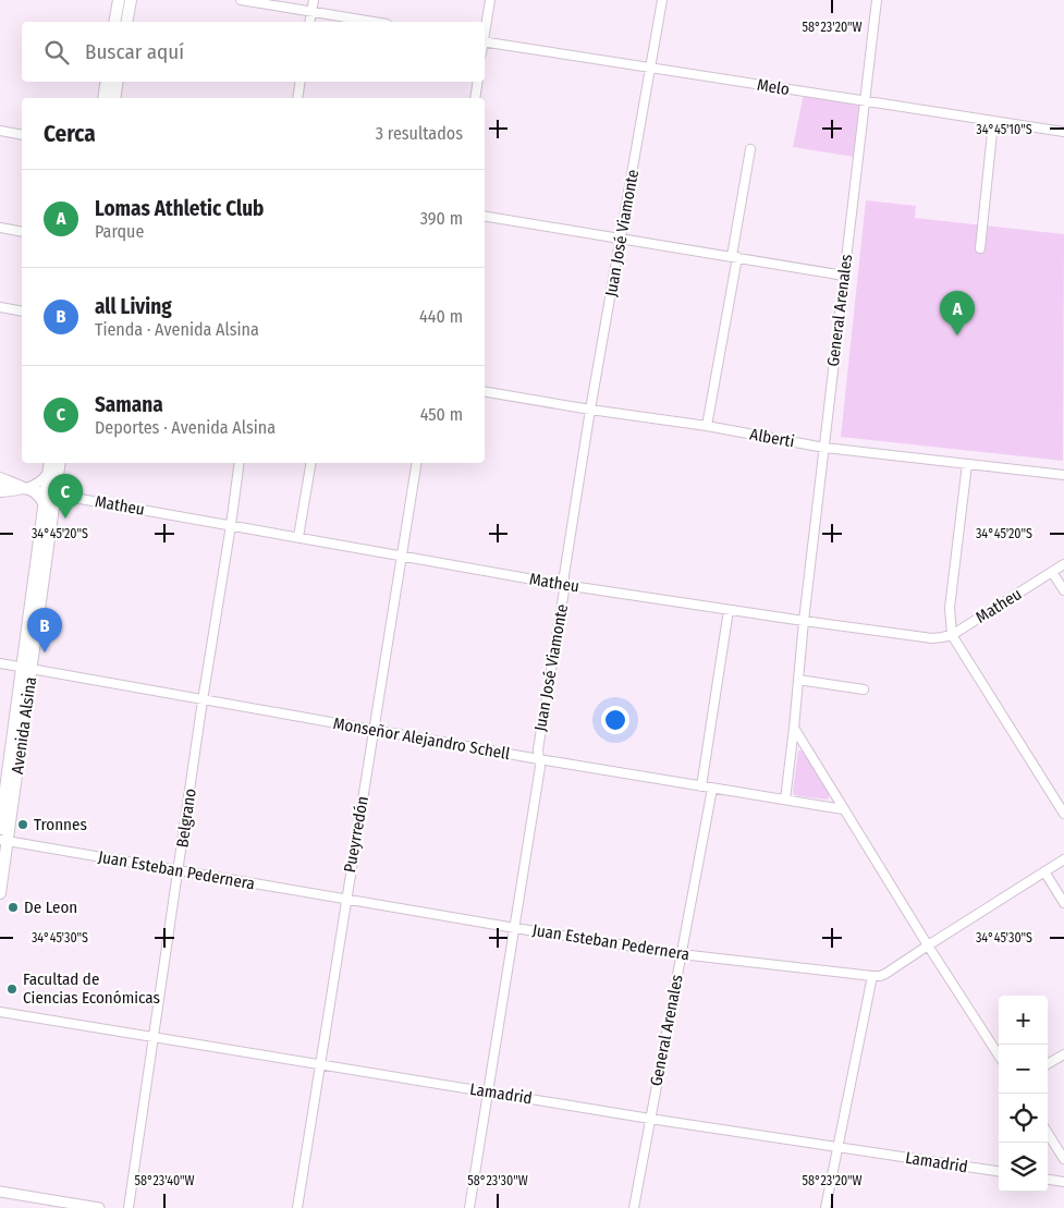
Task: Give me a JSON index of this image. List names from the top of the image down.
{
  "streets": {
    "main road": ["Avenida Alsina"],
    "street": [
      "Melo",
      "Juan José Viamonte",
      "General Arenales",
      "Alberti",
      "Matheu",
      "Monseñor Alejandro Schell",
      "Belgrano",
      "Pueyrredón",
      "Juan Esteban Pedernera",
      "Lamadrid"
    ]
  },
  "crossings": [
    ["Melo", "Juan José Viamonte"],
    ["Melo", "General Arenales"],
    ["Juan José Viamonte", "Alberti"],
    ["Juan José Viamonte", "Matheu"],
    ["Juan José Viamonte", "Monseñor Alejandro Schell"],
    ["Juan José Viamonte", "Juan Esteban Pedernera"],
    ["Juan José Viamonte", "Lamadrid"],
    ["General Arenales", "Alberti"],
    ["General Arenales", "Matheu"],
    ["General Arenales", "Monseñor Alejandro Schell"],
    ["General Arenales", "Juan Esteban Pedernera"],
    ["General Arenales", "Lamadrid"],
    ["Matheu", "Avenida Alsina"],
    ["Matheu", "Belgrano"],
    ["Matheu", "Pueyrredón"],
    ["Avenida Alsina", "Monseñor Alejandro Schell"],
    ["Avenida Alsina", "Juan Esteban Pedernera"],
    ["Monseñor Alejandro Schell", "Belgrano"],
    ["Monseñor Alejandro Schell", "Pueyrredón"],
    ["Belgrano", "Juan Esteban Pedernera"],
    ["Belgrano", "Lamadrid"],
    ["Pueyrredón", "Juan Esteban Pedernera"],
    ["Pueyrredón", "Lamadrid"]
  ],
  "places": ["Tronnes", "De Leon", "Facultad de Ciencias Económicas"],
  "page": {
    "search": "Buscar aquí",
    "heading": ["Cerca", "3 resultados"],
    "list": [
      {
        "mark": "A",
        "name": "Lomas Athletic Club",
        "note": "Parque",
        "value": "390 m"
      },
      {
        "mark": "B",
        "name": "all Living",
        "note": "Tienda · Avenida Alsina",
        "value": "440 m"
      },
      {
        "mark": "C",
        "name": "Samana",
        "note": "Deportes · Avenida Alsina",
        "value": "450 m"
      }
    ],
    "pins": ["A", "C", "B"],
    "map_buttons": ["+", "−"]
  },
  "coordinates": [
    "58°23'20\"W",
    "34°45'10\"S",
    "34°45'20\"S",
    "34°45'30\"S",
    "58°23'40\"W",
    "58°23'30\"W"
  ]
}
